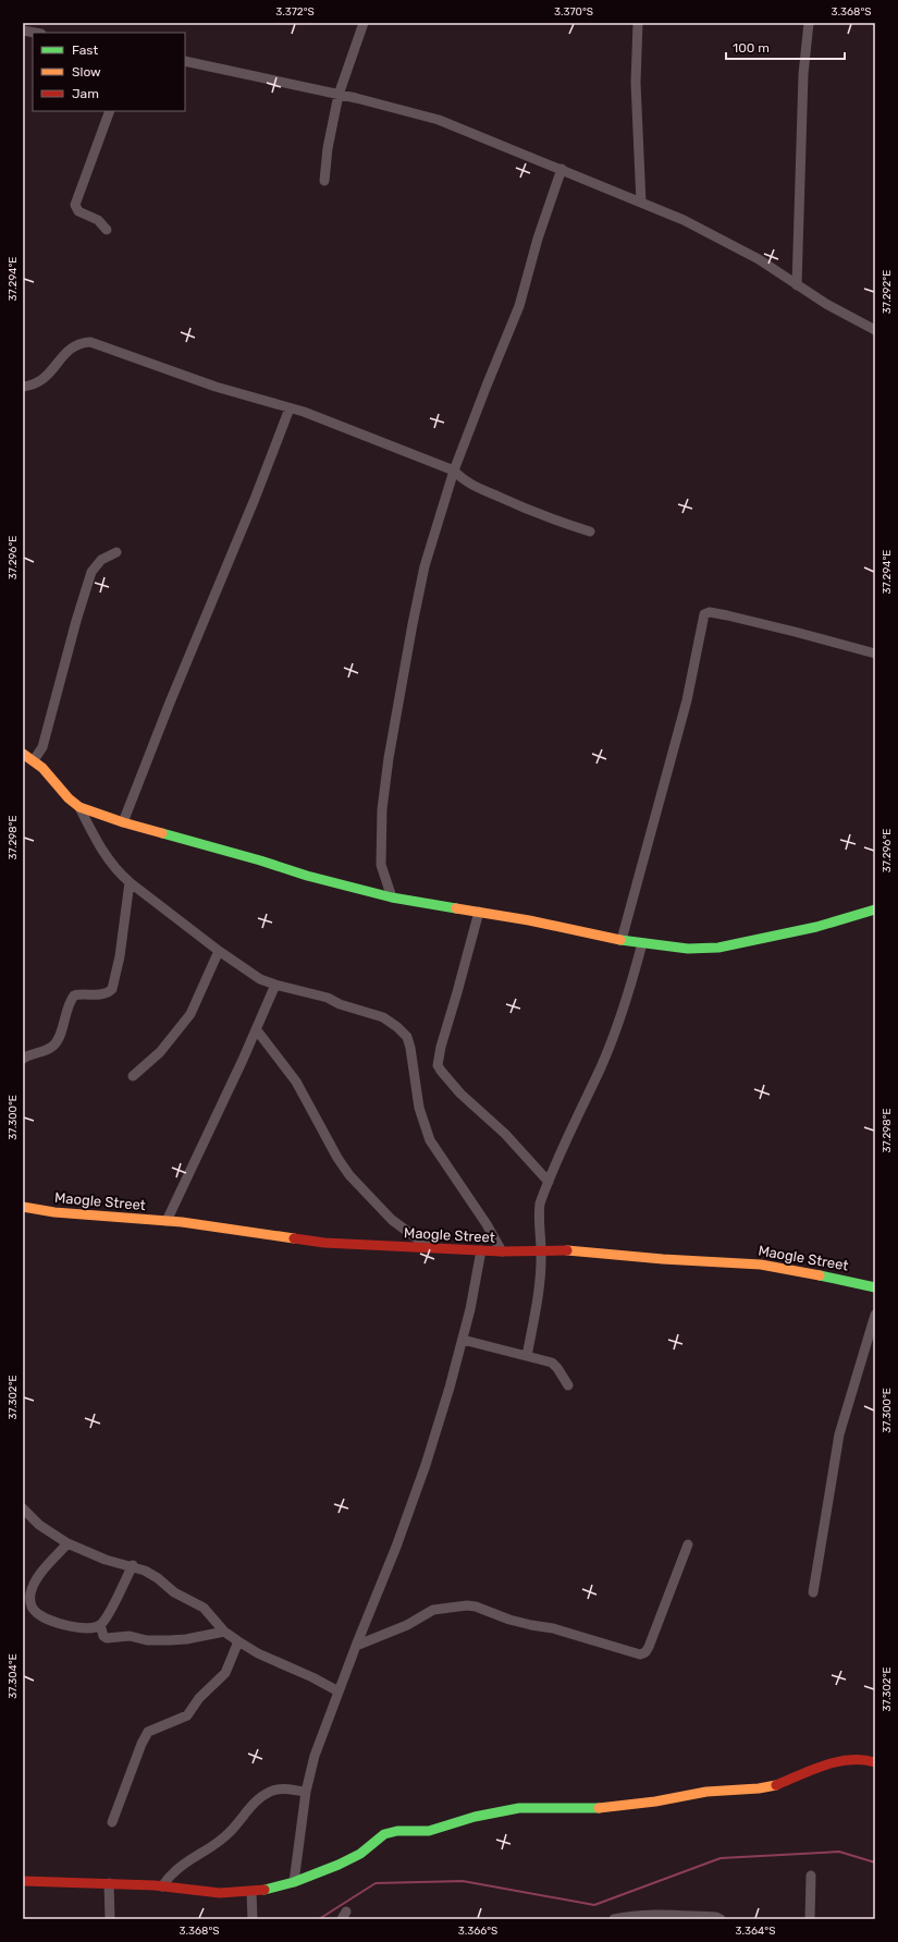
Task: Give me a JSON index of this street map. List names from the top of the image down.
{
  "streets": {
    "street": ["Maogle Street"]
  },
  "legend": ["Fast", "Slow", "Jam"],
  "scale_bar": "100 m",
  "coordinates": [
    "3.372°S",
    "3.370°S",
    "3.368°S",
    "37.294°E",
    "37.292°E",
    "37.296°E",
    "37.298°E",
    "37.300°E",
    "37.302°E",
    "37.304°E",
    "3.366°S",
    "3.364°S"
  ]
}
